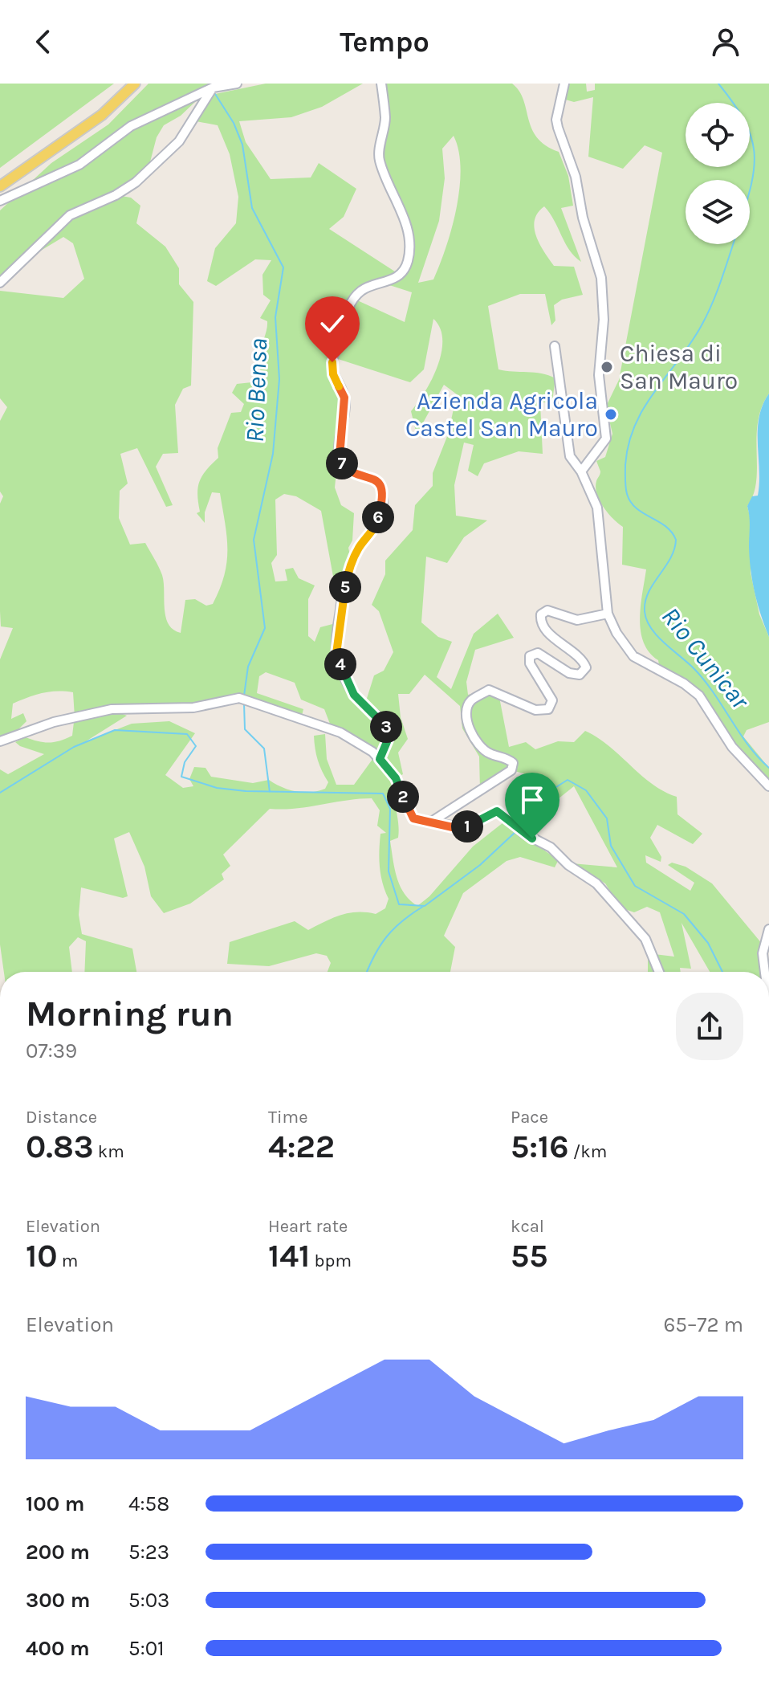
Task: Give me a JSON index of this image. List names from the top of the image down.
{
  "water": ["Rio Bensa", "Rio Cunicar"],
  "places": ["Chiesa di San Mauro", "Azienda Agricola Castel San Mauro"],
  "page": {
    "header": "Tempo",
    "pins": [
      "7",
      "6",
      "5",
      "4",
      "3",
      "2",
      "1"
    ],
    "heading": ["Morning run", "07:39"],
    "stats": [
      ["Distance", "0.83 km"],
      ["Time", "4:22"],
      ["Pace", "5:16 /km"],
      ["Elevation", "10 m"],
      ["Heart rate", "141 bpm"],
      ["kcal", "55"]
    ],
    "chart": ["Elevation", "65–72 m"],
    "list": [
      {
        "name": "100 m",
        "note": "4:58"
      },
      {
        "name": "200 m",
        "note": "5:23"
      },
      {
        "name": "300 m",
        "note": "5:03"
      },
      {
        "name": "400 m",
        "note": "5:01"
      }
    ]
  }
}
